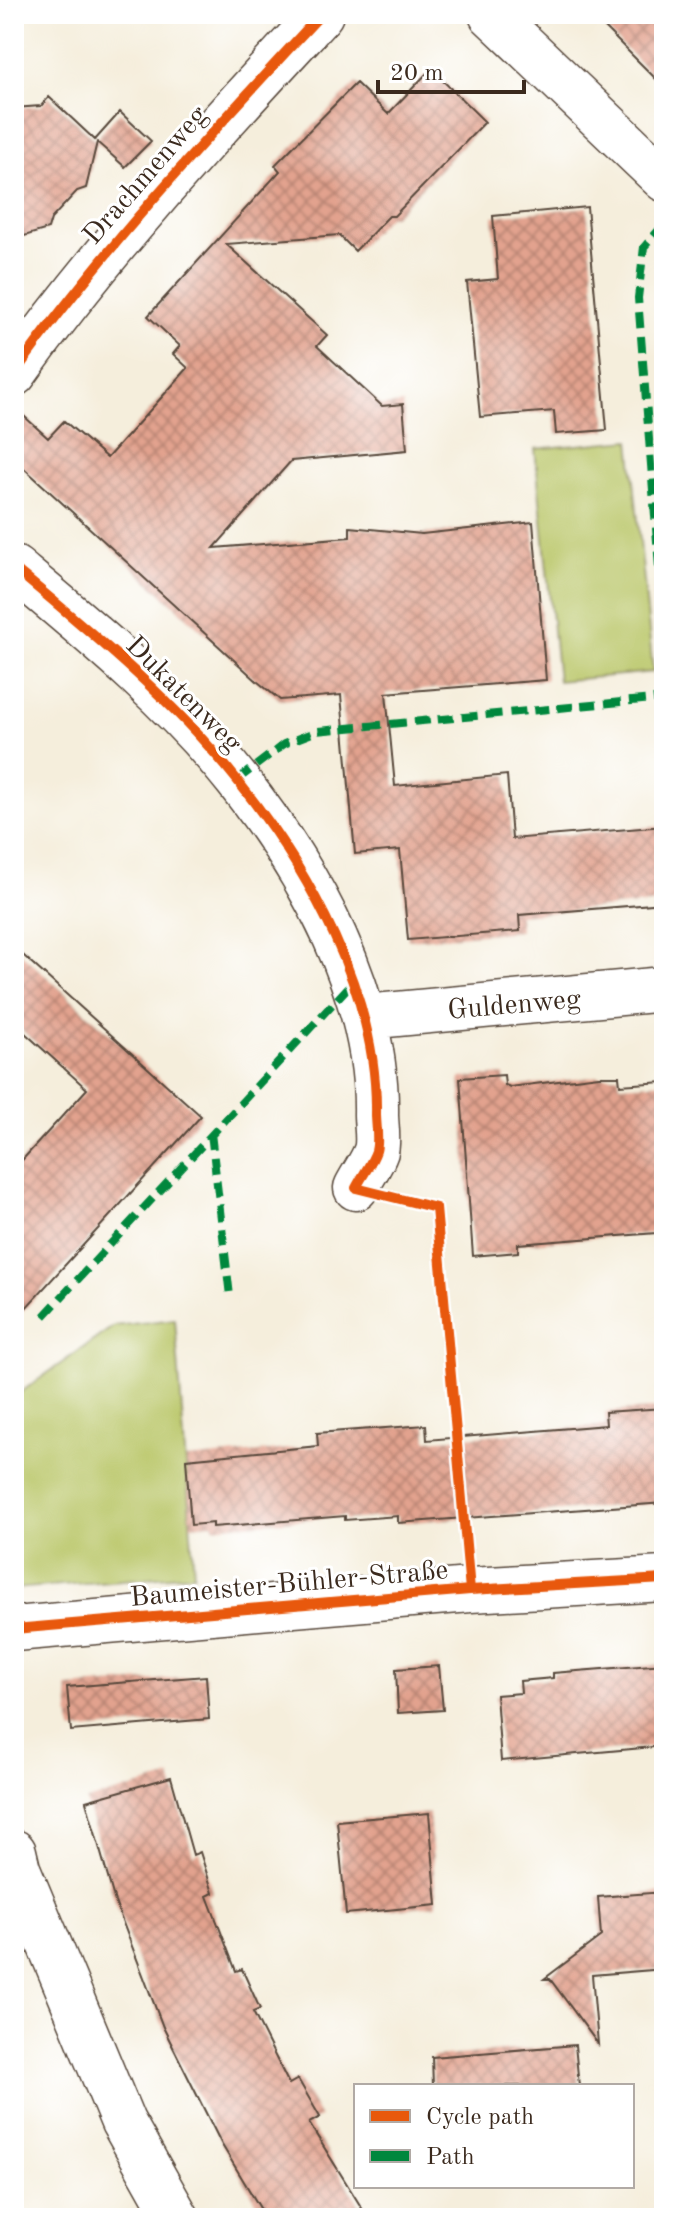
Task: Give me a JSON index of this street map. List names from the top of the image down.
{
  "streets": {
    "street": [
      "Drachmenweg",
      "Dukatenweg",
      "Guldenweg",
      "Baumeister-Bühler-Straße"
    ]
  },
  "crossings": [
    ["Dukatenweg", "Guldenweg"]
  ],
  "legend": ["Cycle path", "Path"],
  "scale_bar": "20 m"
}
